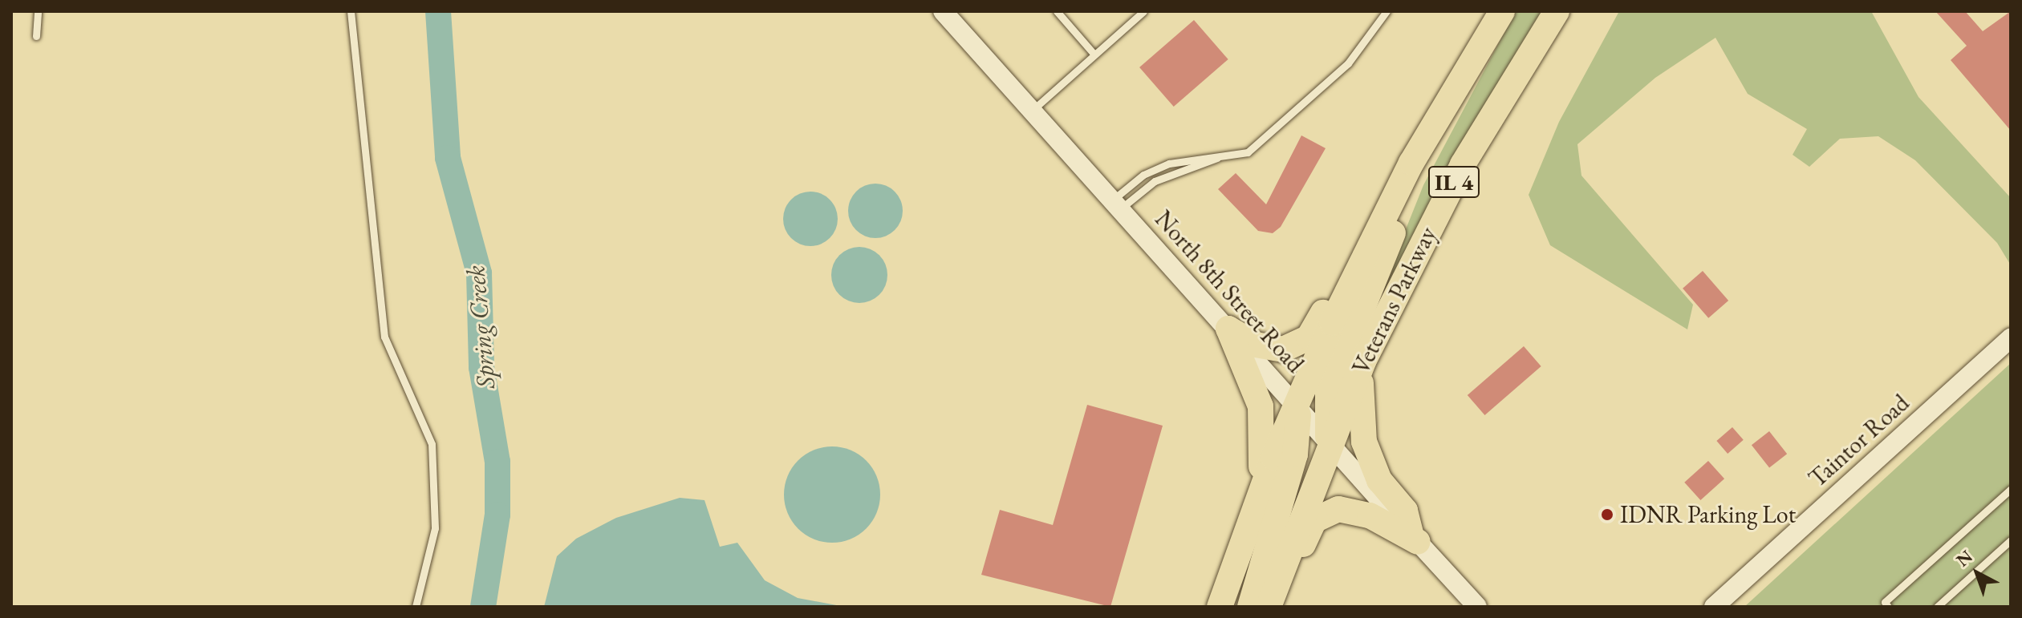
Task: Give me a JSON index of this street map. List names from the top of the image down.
{
  "streets": {
    "highway": ["IL 4", "Veterans Parkway"],
    "street": ["North 8th Street Road", "Taintor Road"]
  },
  "crossings": [
    ["North 8th Street Road", "Veterans Parkway"]
  ],
  "water": ["Spring Creek"],
  "places": ["IDNR Parking Lot"],
  "north": "top left"
}
